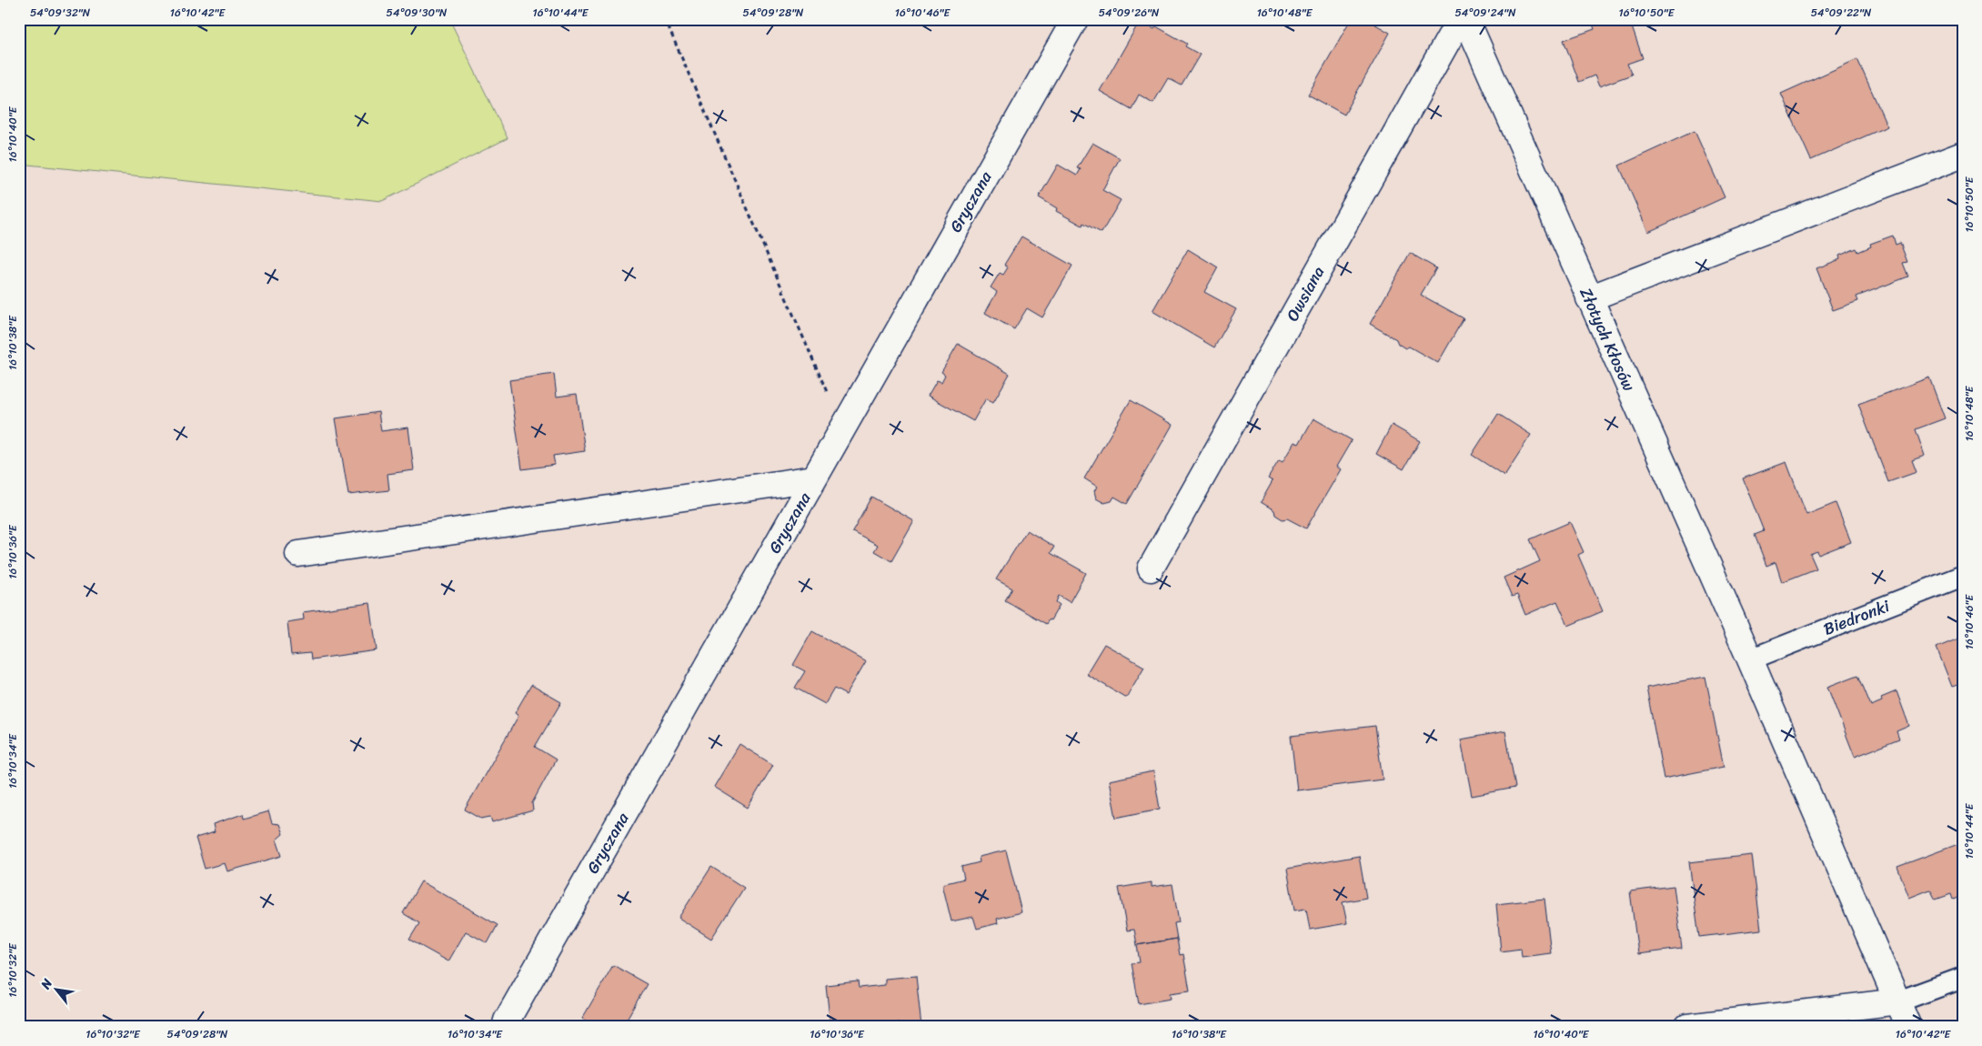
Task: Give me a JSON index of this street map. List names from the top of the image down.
{
  "streets": {
    "street": ["Gryczana", "Owsiana", "Złotych Kłosów"],
    "lane": ["Biedronki"]
  },
  "crossings": [
    ["Złotych Kłosów", "Biedronki"]
  ],
  "north": "top left",
  "coordinates": [
    "54°09'32\"N",
    "16°10'42\"E",
    "54°09'30\"N",
    "16°10'44\"E",
    "54°09'28\"N",
    "16°10'46\"E",
    "54°09'26\"N",
    "16°10'48\"E",
    "54°09'24\"N",
    "16°10'50\"E",
    "54°09'22\"N",
    "16°10'40\"E",
    "16°10'38\"E",
    "16°10'36\"E",
    "16°10'34\"E",
    "16°10'32\"E"
  ]
}
